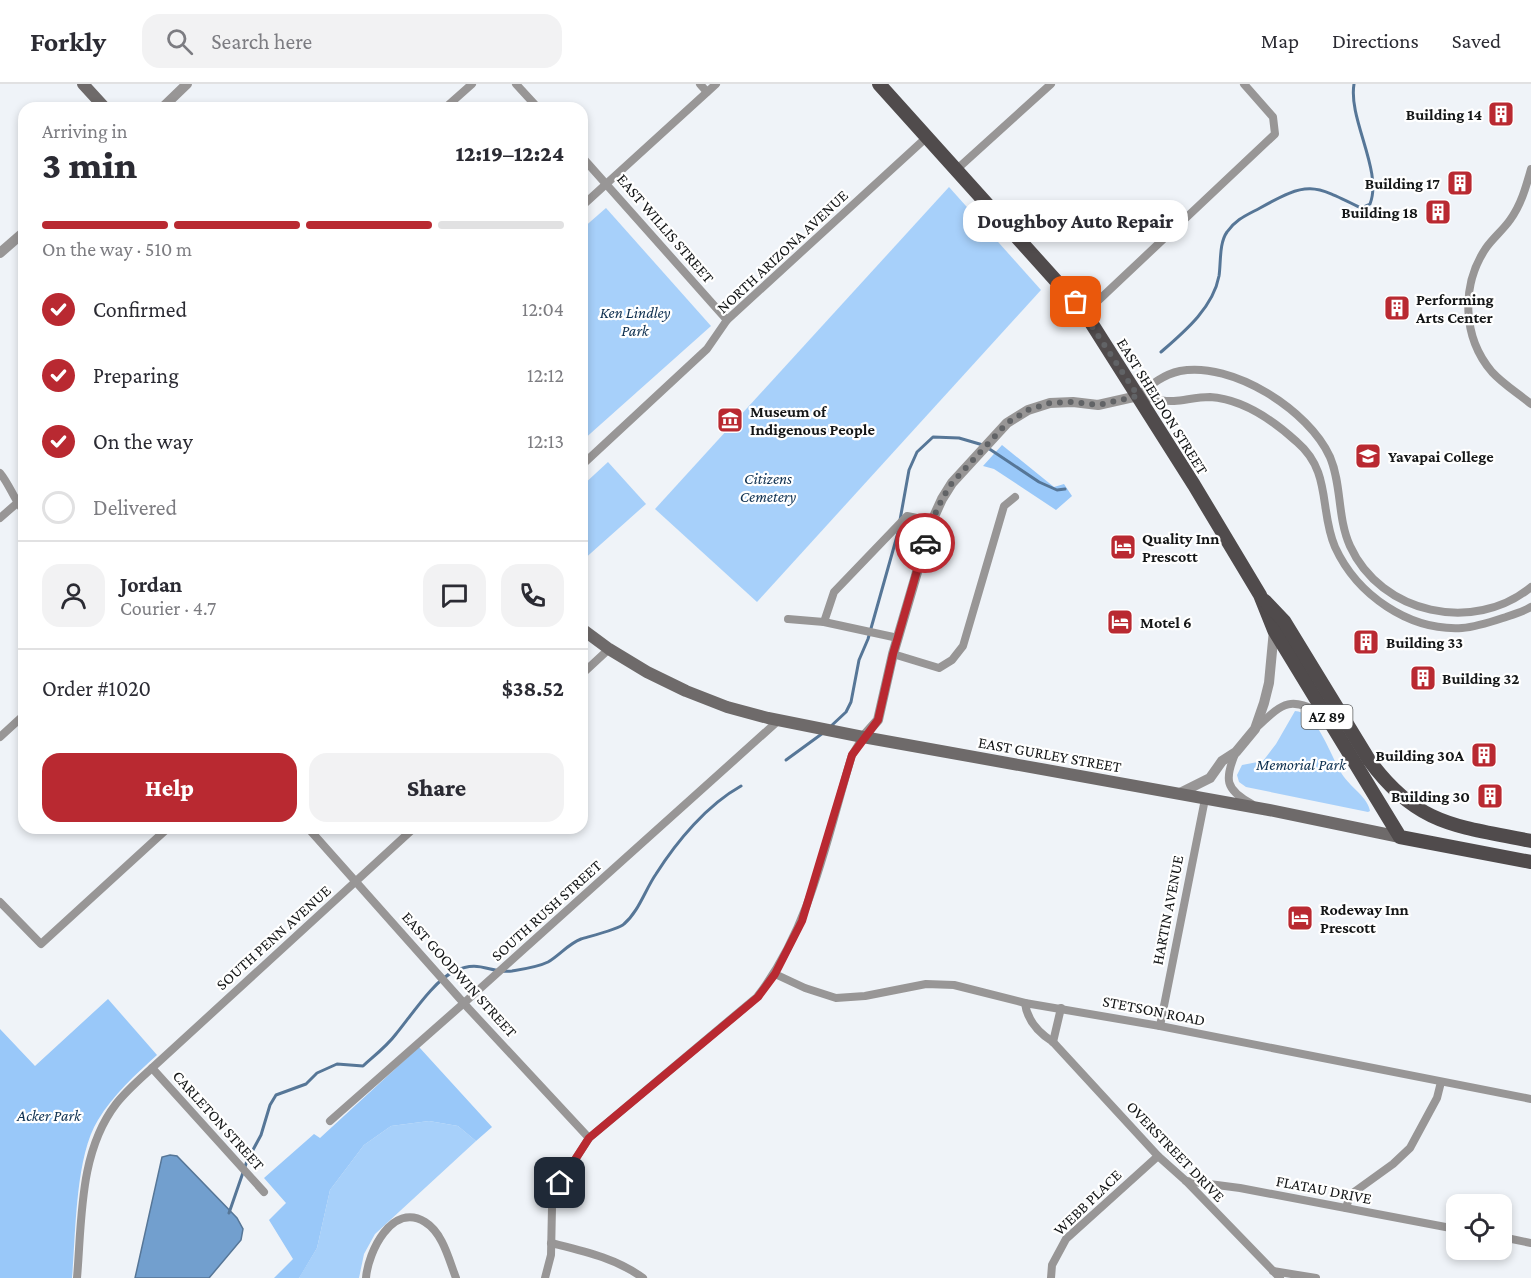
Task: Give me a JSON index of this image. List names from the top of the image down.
{
  "streets": {
    "main road": ["EAST SHELDON STREET", "AZ 89", "EAST GURLEY STREET"],
    "street": [
      "EAST WILLIS STREET",
      "NORTH ARIZONA AVENUE",
      "SOUTH RUSH STREET",
      "HARTIN AVENUE",
      "SOUTH PENN AVENUE",
      "EAST GOODWIN STREET",
      "STETSON ROAD",
      "CARLETON STREET",
      "OVERSTREET DRIVE",
      "FLATAU DRIVE",
      "WEBB PLACE"
    ]
  },
  "crossings": [
    ["EAST WILLIS STREET", "NORTH ARIZONA AVENUE"],
    ["NORTH ARIZONA AVENUE", "EAST SHELDON STREET"],
    ["EAST SHELDON STREET", "EAST GURLEY STREET"],
    ["EAST GURLEY STREET", "SOUTH RUSH STREET"],
    ["EAST GURLEY STREET", "HARTIN AVENUE"],
    ["SOUTH RUSH STREET", "EAST GOODWIN STREET"],
    ["HARTIN AVENUE", "STETSON ROAD"],
    ["SOUTH PENN AVENUE", "EAST GOODWIN STREET"],
    ["SOUTH PENN AVENUE", "CARLETON STREET"],
    ["STETSON ROAD", "OVERSTREET DRIVE"],
    ["OVERSTREET DRIVE", "FLATAU DRIVE"],
    ["OVERSTREET DRIVE", "WEBB PLACE"]
  ],
  "parks": [
    "Ken Lindley Park",
    "Citizens Cemetery",
    "Memorial Park",
    "Acker Park"
  ],
  "places": {
    "building": [
      "Building 14",
      "Building 17",
      "Building 18",
      "Performing Arts Center",
      "Building 33",
      "Building 32",
      "Building 30A",
      "Building 30"
    ],
    "other": ["Doughboy Auto Repair"],
    "museum": ["Museum of Indigenous People"],
    "school or university": ["Yavapai College"],
    "hotel": ["Quality Inn Prescott", "Motel 6", "Rodeway Inn Prescott"]
  },
  "page": {
    "header": "Forkly",
    "search": "Search here",
    "nav": ["Map", "Directions", "Saved"],
    "heading": ["3 min", "Arriving in", "12:19–12:24"],
    "panel": [
      "Jordan",
      "Courier · 4.7",
      "Order #1020",
      "$38.52"
    ],
    "bubble": "Doughboy Auto Repair",
    "bar": "On the way · 510 m",
    "list": [
      ["Confirmed", "12:04"],
      ["Preparing", "12:12"],
      ["On the way", "12:13"],
      "Delivered"
    ],
    "buttons": ["Help", "Share"]
  }
}
